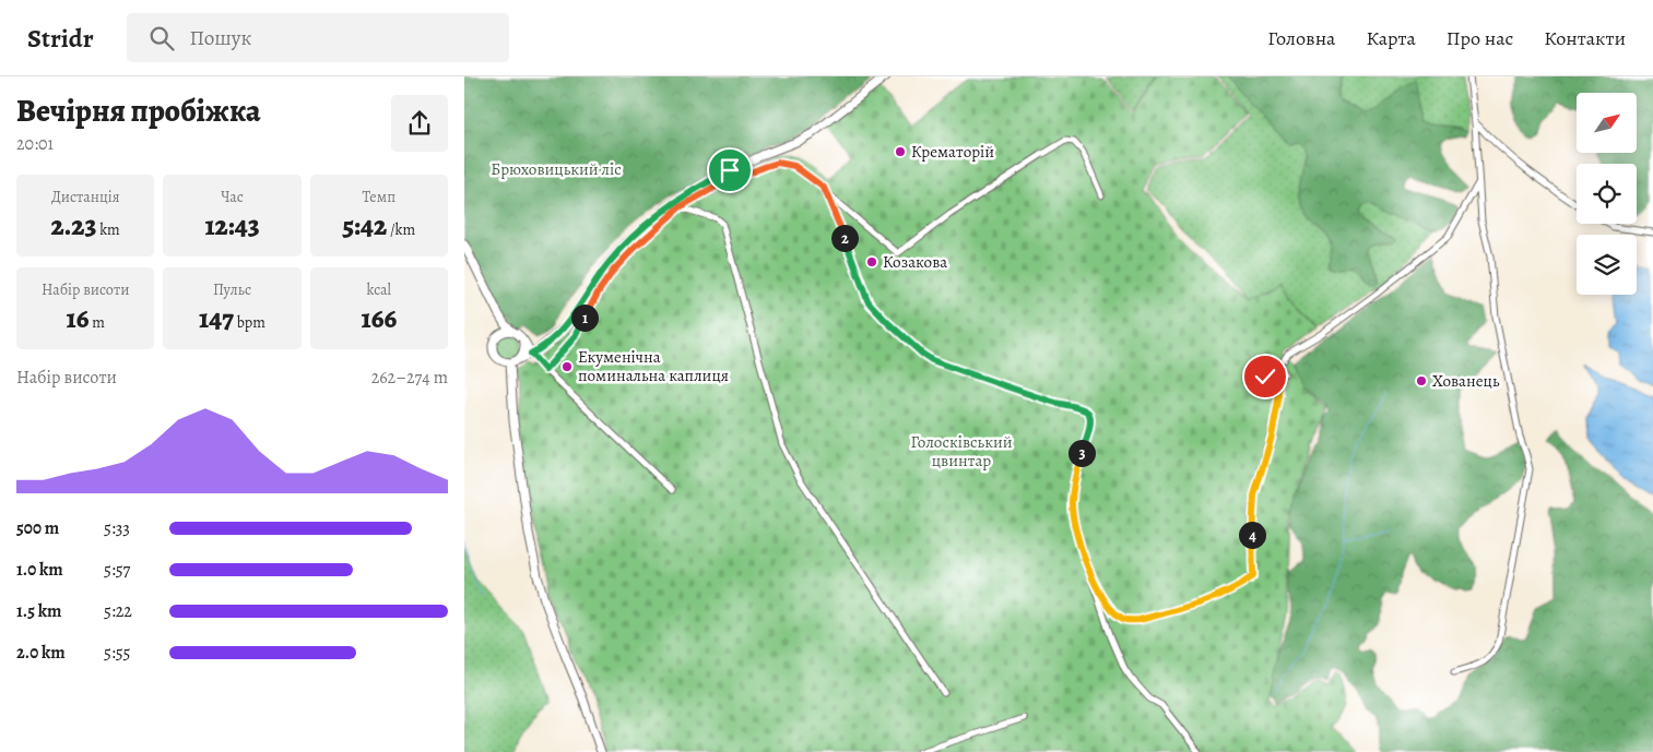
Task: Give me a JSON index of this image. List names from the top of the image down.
{
  "parks": ["Брюховицький ліс", "Голосківський цвинтар"],
  "places": [
    "Крематорій",
    "Козакова",
    "Екуменічна поминальна каплиця",
    "Хованець"
  ],
  "north": "top right",
  "page": {
    "header": "Stridr",
    "search": "Пошук",
    "nav": [
      "Головна",
      "Карта",
      "Про нас",
      "Контакти"
    ],
    "heading": ["Вечірня пробіжка", "20:01"],
    "stats": [
      ["Дистанція", "2.23 km"],
      ["Час", "12:43"],
      ["Темп", "5:42 /km"],
      ["Набір висоти", "16 m"],
      ["Пульс", "147 bpm"],
      ["kcal", "166"]
    ],
    "pins": [
      "2",
      "1",
      "3",
      "4"
    ],
    "chart": ["Набір висоти", "262–274 m"],
    "list": [
      {
        "name": "500 m",
        "note": "5:33"
      },
      {
        "name": "1.0 km",
        "note": "5:57"
      },
      {
        "name": "1.5 km",
        "note": "5:22"
      },
      {
        "name": "2.0 km",
        "note": "5:55"
      }
    ]
  }
}
